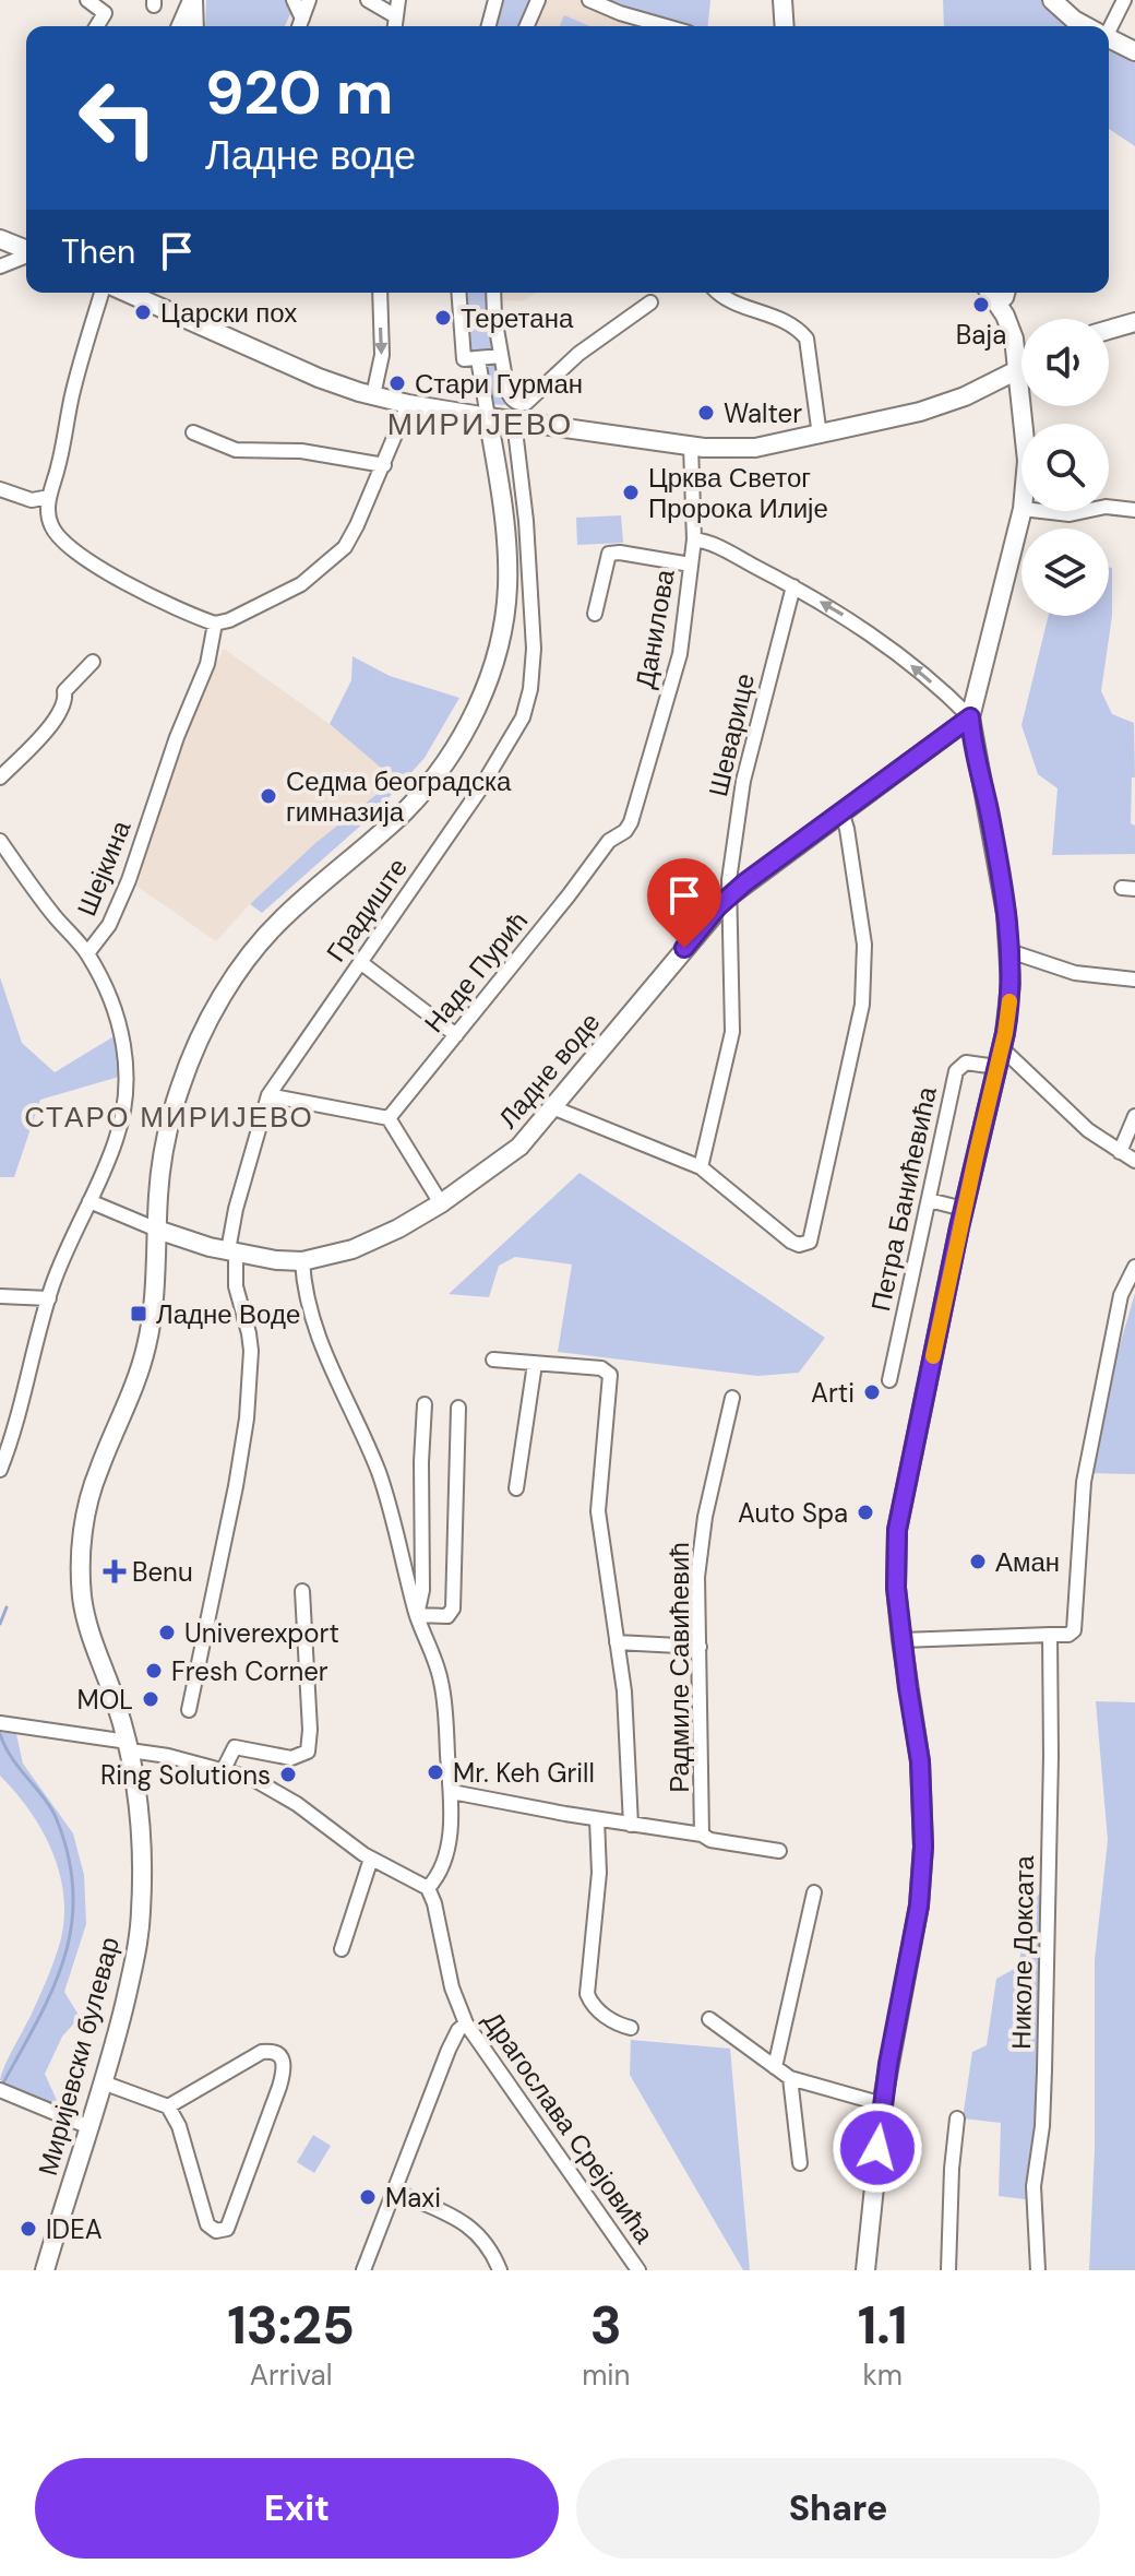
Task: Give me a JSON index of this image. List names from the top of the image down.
{
  "streets": {
    "main road": ["Ладне воде", "Миријевски булевар"],
    "street": [
      "Данилова",
      "Шеварице",
      "Шејкина",
      "Градиште",
      "Наде Пурић",
      "Петра Банићевића",
      "Радмиле Савићевић",
      "Николе Доксата",
      "Драгослава Срејовића"
    ]
  },
  "crossings": [
    ["Данилова", "Наде Пурић"],
    ["Шеварице", "Ладне воде"],
    ["Шејкина", "Ладне воде"],
    ["Градиште", "Ладне воде"],
    ["Ладне воде", "Миријевски булевар"]
  ],
  "districts": ["МИРИЈЕВО", "СТАРО МИРИЈЕВО"],
  "places": {
    "other": [
      "Baja",
      "Царски пох",
      "Теретана",
      "Стари Гурман",
      "Walter",
      "Црква Светог Пророка Илије",
      "Седма београдска гимназија",
      "Arti",
      "Auto Spa",
      "Аман",
      "Univerexport",
      "Fresh Corner",
      "MOL",
      "Mr. Keh Grill",
      "Ring Solutions",
      "Maxi",
      "IDEA"
    ],
    "transit": ["Ладне Воде"],
    "health": ["Benu"]
  },
  "page": {
    "turn": ["920 m", "Ладне воде"],
    "then": "Then",
    "eta": [
      "13:25",
      "Arrival",
      "3",
      "min",
      "1.1",
      "km"
    ],
    "buttons": ["Exit", "Share"]
  }
}
